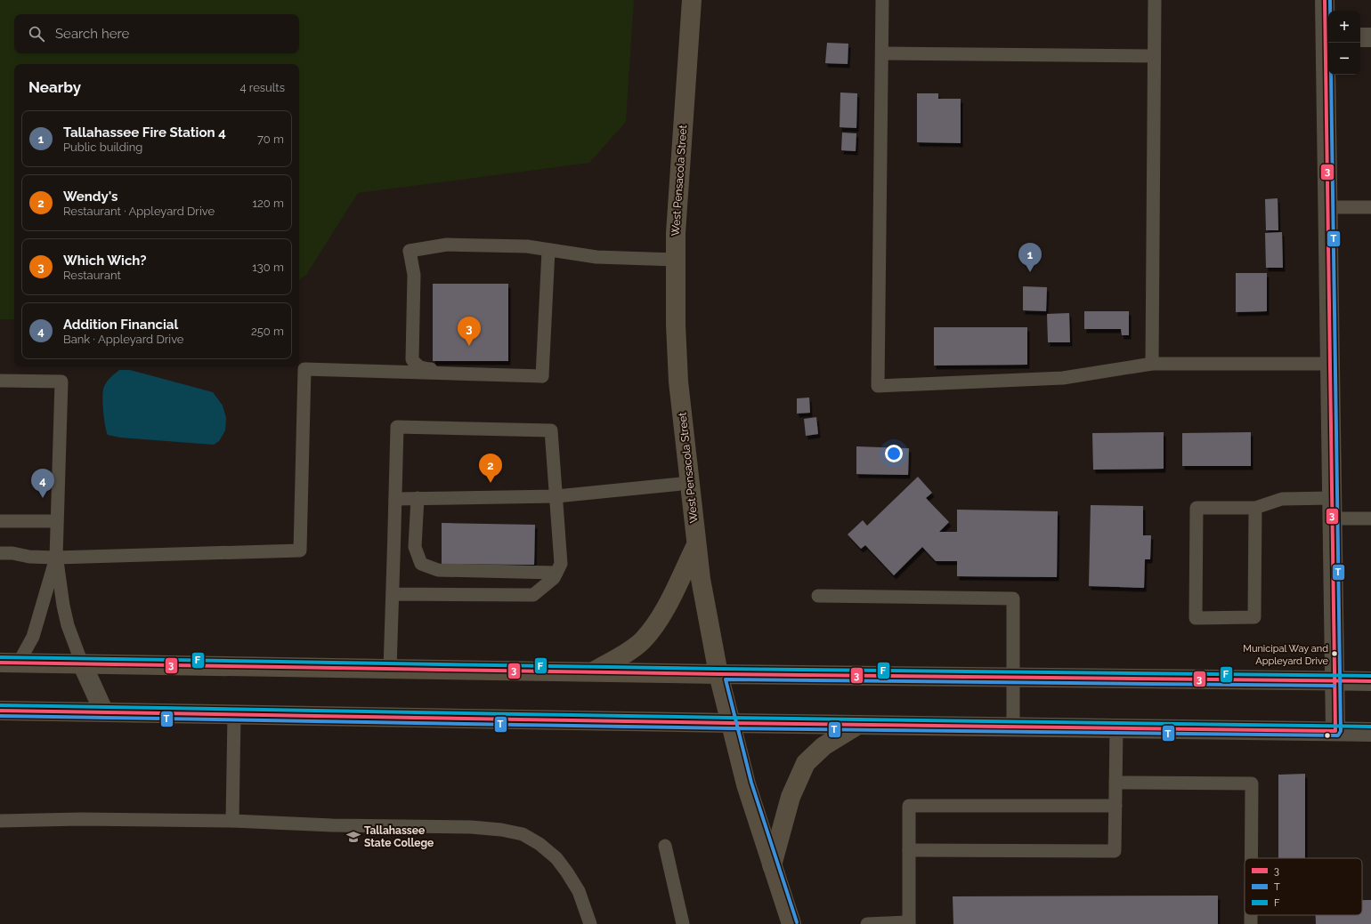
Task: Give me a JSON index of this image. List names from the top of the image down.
{
  "streets": {
    "main road": ["West Pensacola Street"]
  },
  "places": {
    "other": ["Municipal Way and Appleyard Drive"],
    "school or university": ["Tallahassee State College"]
  },
  "lines": ["transit line 3", "transit line T", "transit line F"],
  "legend": ["3", "T", "F"],
  "page": {
    "map_buttons": ["+", "−"],
    "search": "Search here",
    "heading": ["Nearby", "4 results"],
    "list": [
      {
        "mark": "1",
        "name": "Tallahassee Fire Station 4",
        "note": "Public building",
        "value": "70 m"
      },
      {
        "mark": "2",
        "name": "Wendy's",
        "note": "Restaurant · Appleyard Drive",
        "value": "120 m"
      },
      {
        "mark": "3",
        "name": "Which Wich?",
        "note": "Restaurant",
        "value": "130 m"
      },
      {
        "mark": "4",
        "name": "Addition Financial",
        "note": "Bank · Appleyard Drive",
        "value": "250 m"
      }
    ],
    "pins": [
      "1",
      "3",
      "2",
      "4"
    ]
  }
}
